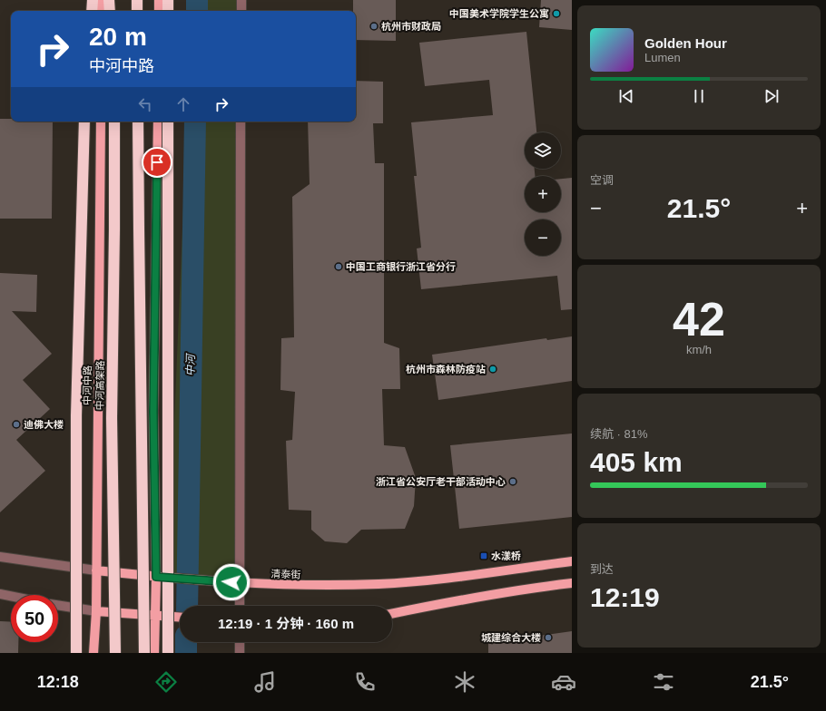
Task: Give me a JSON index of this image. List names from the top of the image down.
{
  "streets": {
    "highway": ["中河高架路"],
    "main road": ["中河中路", "清泰街"]
  },
  "crossings": [
    ["中河中路", "清泰街"]
  ],
  "water": ["中河"],
  "places": {
    "other": [
      "中国美术学院学生公寓",
      "杭州市财政局",
      "中国工商银行浙江省分行",
      "杭州市森林防疫站",
      "迪佛大楼",
      "浙江省公安厅老干部活动中心",
      "城建综合大楼"
    ],
    "transit": ["水漾桥"]
  },
  "page": {
    "turn": ["20 m", "中河中路"],
    "song": ["Golden Hour", "Lumen"],
    "map_buttons": ["+", "−"],
    "tile": [
      "空调",
      ["42", "km/h"],
      ["续航 · 81%", "405 km"],
      ["到达", "12:19"]
    ],
    "heat": ["−", "21.5°", "+"],
    "limit": "50",
    "trip": "12:19 · 1 分钟 · 160 m",
    "tabs": ["12:18", "21.5°"]
  }
}
